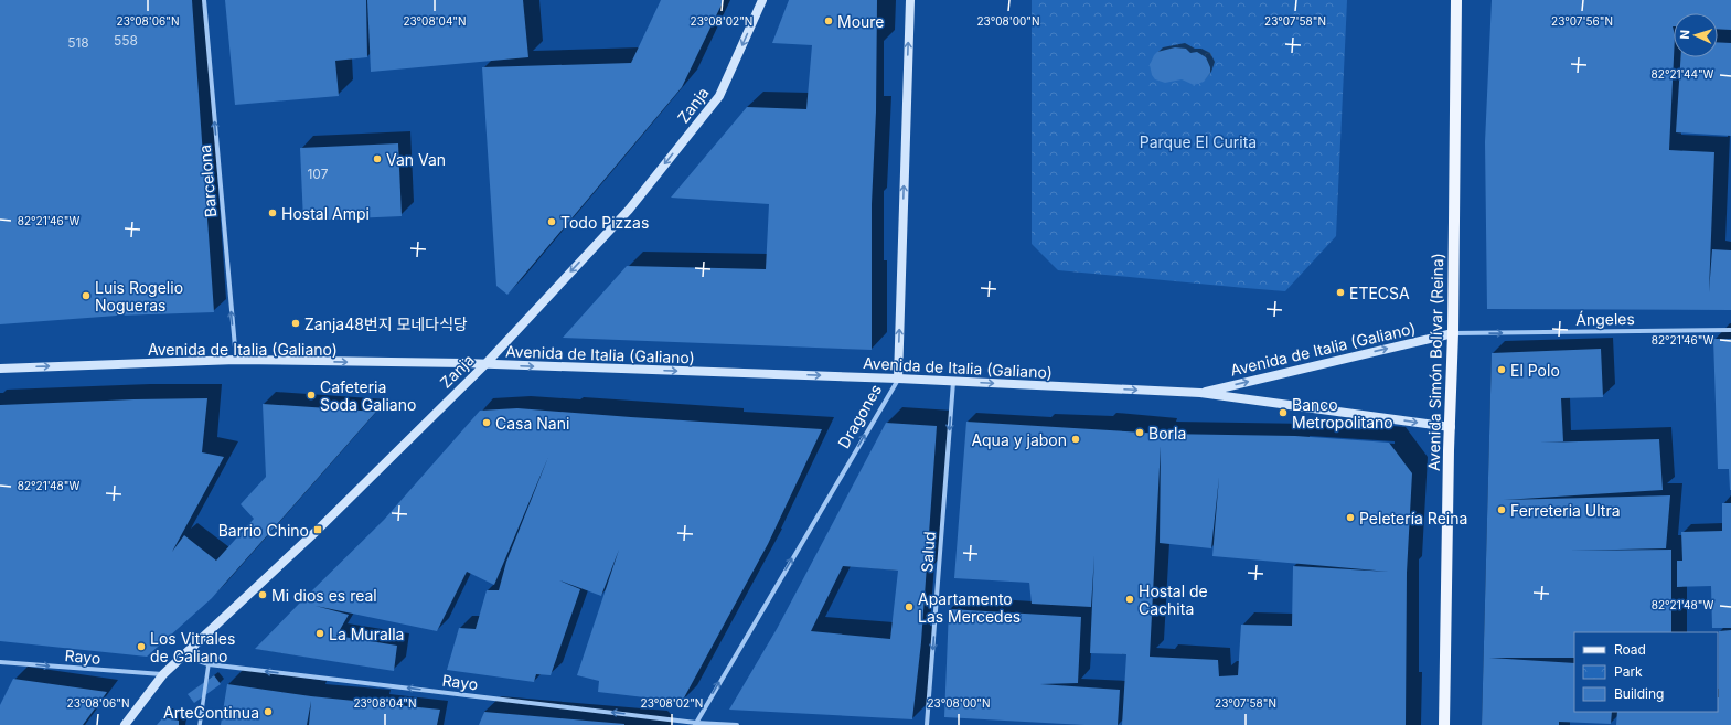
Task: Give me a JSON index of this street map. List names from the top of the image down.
{
  "streets": {
    "main road": [
      "Zanja",
      "Avenida de Italia (Galiano)",
      "Avenida Simón Bolívar (Reina)",
      "Dragones"
    ],
    "street": [
      "Barcelona",
      "Ángeles",
      "Salud",
      "Rayo"
    ]
  },
  "crossings": [
    ["Zanja", "Avenida de Italia (Galiano)"],
    ["Zanja", "Rayo"],
    ["Barcelona", "Avenida de Italia (Galiano)"],
    ["Ángeles", "Avenida de Italia (Galiano)"],
    ["Ángeles", "Avenida Simón Bolívar (Reina)"],
    ["Avenida de Italia (Galiano)", "Avenida Simón Bolívar (Reina)"],
    ["Avenida de Italia (Galiano)", "Dragones"],
    ["Avenida de Italia (Galiano)", "Salud"],
    ["Dragones", "Rayo"]
  ],
  "one_way": [
    "Zanja",
    "Barcelona",
    "Ángeles",
    "Avenida de Italia (Galiano)",
    "Dragones",
    "Salud"
  ],
  "parks": ["Parque El Curita"],
  "places": {
    "other": [
      "Moure",
      "Van Van",
      "Hostal Ampi",
      "Todo Pizzas",
      "ETECSA",
      "Luis Rogelio Nogueras",
      "Zanja48번지 모네다식당",
      "El Polo",
      "Cafeteria Soda Galiano",
      "Banco Metropolitano",
      "Casa Nani",
      "Borla",
      "Aqua y jabon",
      "Ferreteria Ultra",
      "Peletería Reina",
      "Mi dios es real",
      "Hostal de Cachita",
      "Apartamento Las Mercedes",
      "La Muralla",
      "Los Vitrales de Galiano",
      "ArteContinua"
    ],
    "transit": ["Barrio Chino"]
  },
  "house_numbers": ["558", "518", "107"],
  "legend": ["Road", "Park", "Building"],
  "north": "left",
  "coordinates": [
    "23°08'06\"N",
    "23°08'04\"N",
    "23°08'02\"N",
    "23°08'00\"N",
    "23°07'58\"N",
    "23°07'56\"N",
    "82°21'44\"W",
    "82°21'46\"W",
    "82°21'48\"W"
  ]
}
